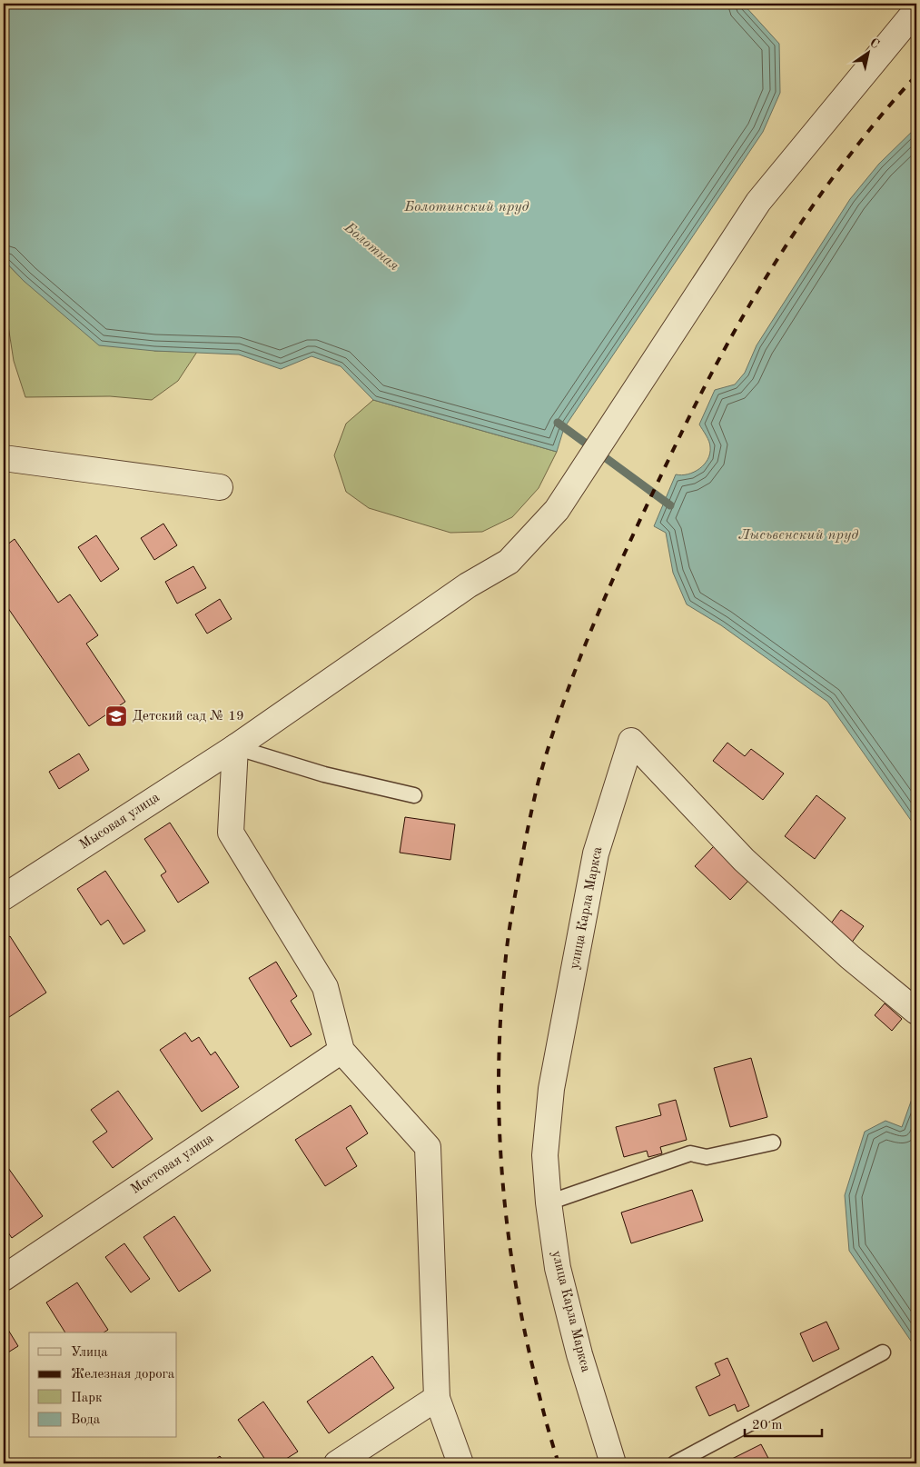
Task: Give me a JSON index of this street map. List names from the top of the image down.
{
  "streets": {
    "street": ["Мысовая улица", "улица Карла Маркса", "Мостовая улица"]
  },
  "water": ["Болотинский пруд", "Болотная", "Лысьвенский пруд"],
  "places": {
    "school or university": ["Детский сад № 19"]
  },
  "legend": [
    "Улица",
    "Железная дорога",
    "Парк",
    "Вода"
  ],
  "scale_bar": "20 m",
  "north": "top right"
}
